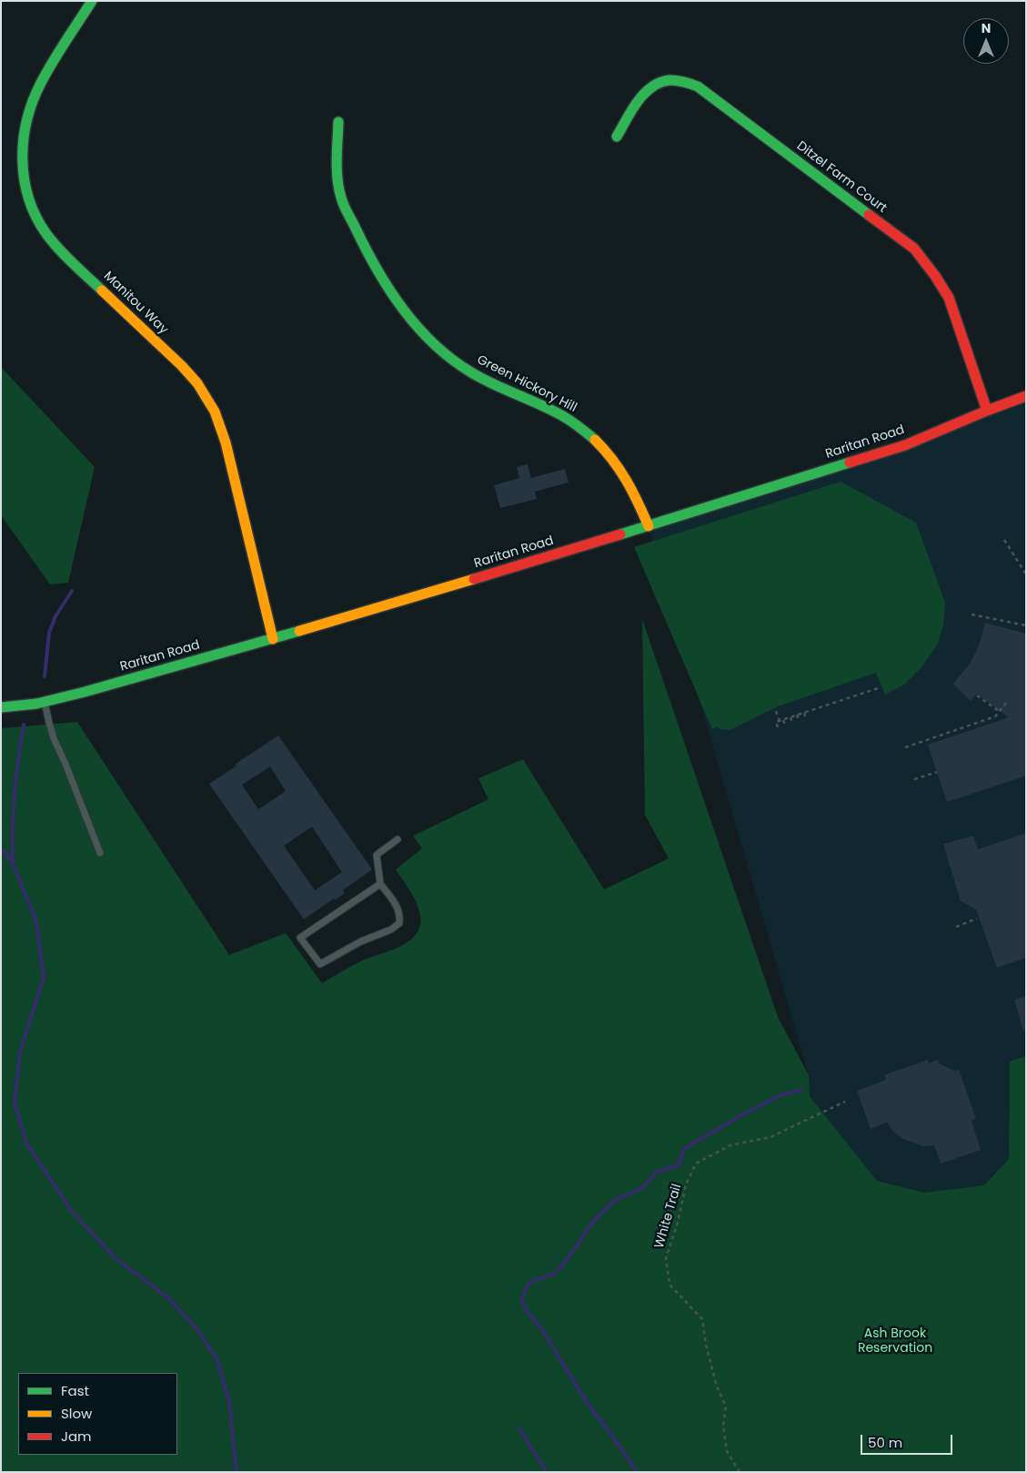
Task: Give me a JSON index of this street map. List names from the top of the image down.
{
  "streets": {
    "street": [
      "Ditzel Farm Court",
      "Manitou Way",
      "Green Hickory Hill",
      "Raritan Road"
    ],
    "path": ["White Trail"]
  },
  "crossings": [
    ["Ditzel Farm Court", "Raritan Road"],
    ["Manitou Way", "Raritan Road"],
    ["Green Hickory Hill", "Raritan Road"]
  ],
  "parks": ["Ash Brook Reservation"],
  "legend": ["Fast", "Slow", "Jam"],
  "scale_bar": "50 m",
  "north": "top"
}
